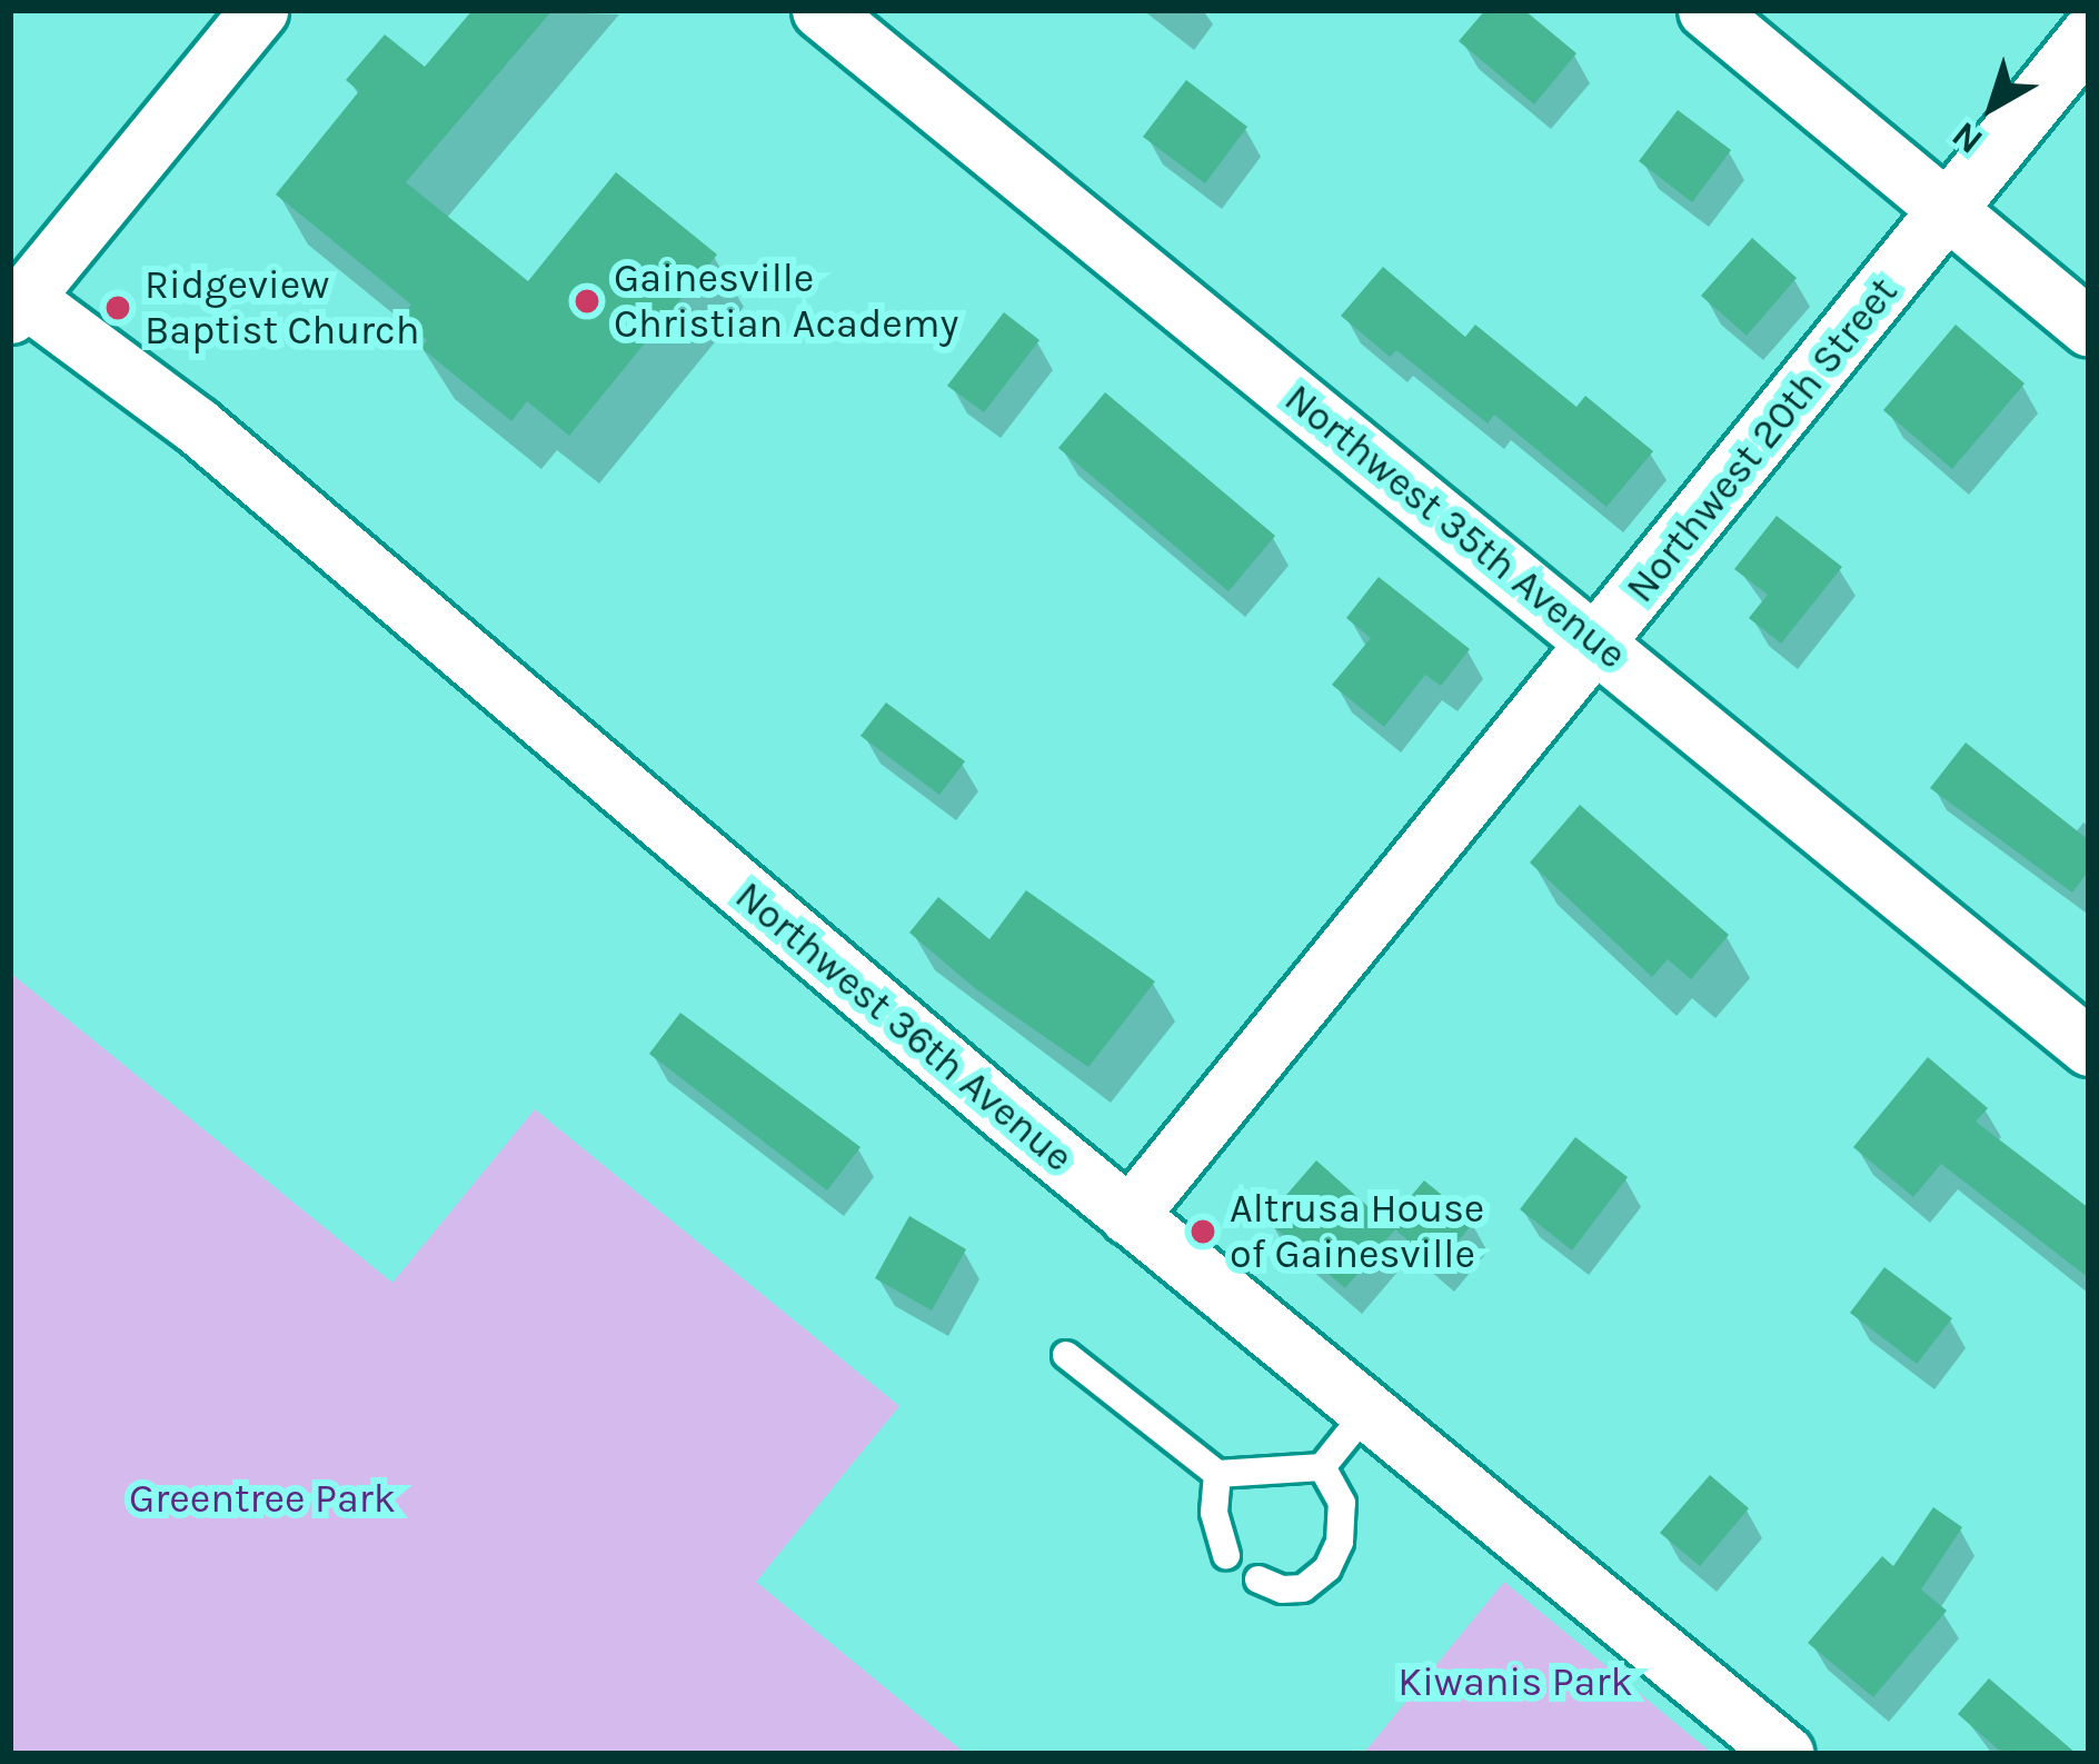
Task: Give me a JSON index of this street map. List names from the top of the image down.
{
  "streets": {
    "street": ["Northwest 20th Street", "Northwest 35th Avenue", "Northwest 36th Avenue"]
  },
  "crossings": [
    ["Northwest 20th Street", "Northwest 35th Avenue"],
    ["Northwest 20th Street", "Northwest 36th Avenue"]
  ],
  "parks": ["Greentree Park", "Kiwanis Park"],
  "places": ["Gainesville Christian Academy", "Ridgeview Baptist Church", "Altrusa House of Gainesville"],
  "north": "bottom left"
}
